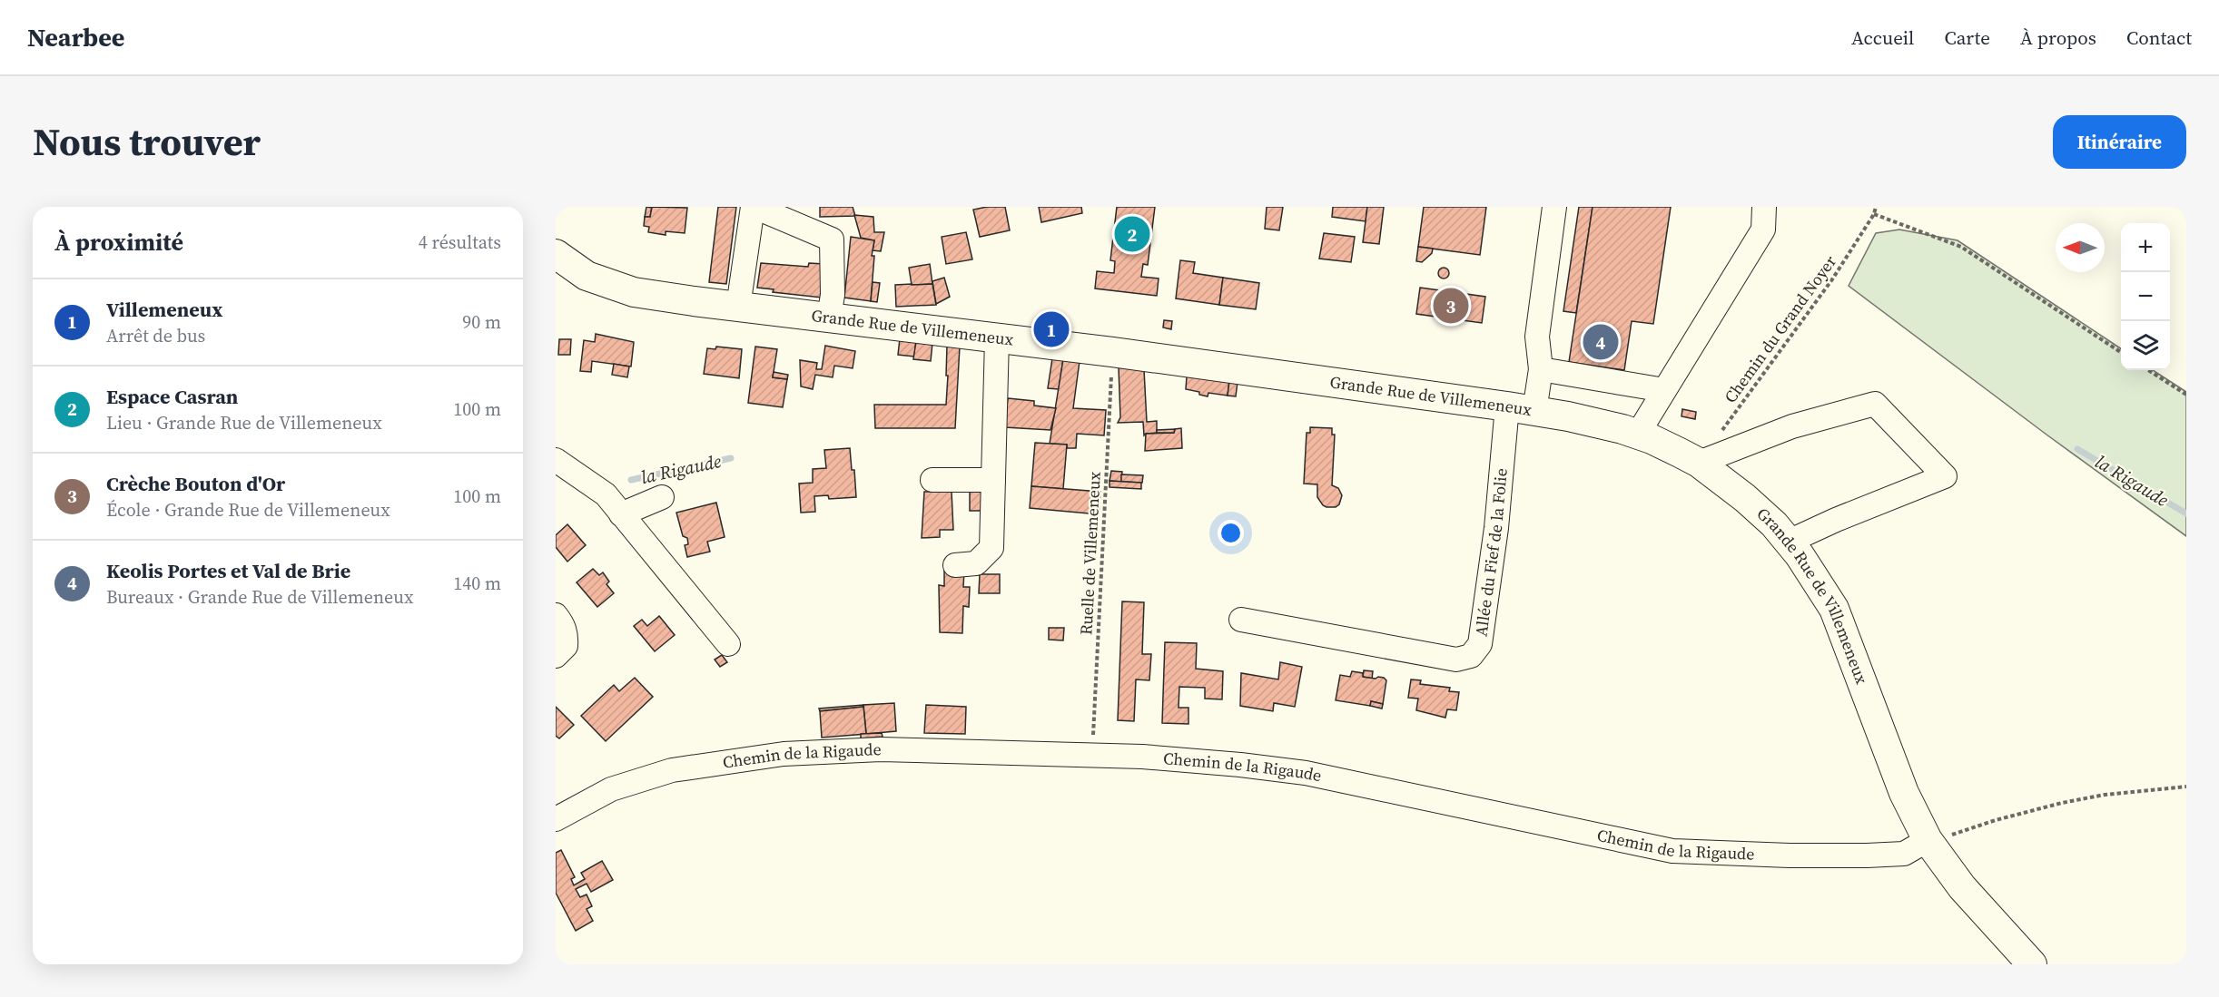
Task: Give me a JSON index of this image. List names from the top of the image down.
{
  "streets": {
    "main road": ["Grande Rue de Villemeneux"],
    "street": ["Allée du Fief de la Folie", "Chemin de la Rigaude"],
    "path": ["Chemin du Grand Noyer", "Ruelle de Villemeneux"]
  },
  "crossings": [
    ["Grande Rue de Villemeneux", "Allée du Fief de la Folie"],
    ["Grande Rue de Villemeneux", "Ruelle de Villemeneux"],
    ["Grande Rue de Villemeneux", "Chemin de la Rigaude"],
    ["Ruelle de Villemeneux", "Chemin de la Rigaude"]
  ],
  "water": ["la Rigaude"],
  "north": "left",
  "page": {
    "header": "Nearbee",
    "nav": [
      "Accueil",
      "Carte",
      "À propos",
      "Contact"
    ],
    "title": "Nous trouver",
    "buttons": "Itinéraire",
    "heading": ["À proximité", "4 résultats"],
    "pins": [
      "2",
      "3",
      "1",
      "4"
    ],
    "map_buttons": ["+", "−"],
    "list": [
      {
        "mark": "1",
        "name": "Villemeneux",
        "note": "Arrêt de bus",
        "value": "90 m"
      },
      {
        "mark": "2",
        "name": "Espace Casran",
        "note": "Lieu · Grande Rue de Villemeneux",
        "value": "100 m"
      },
      {
        "mark": "3",
        "name": "Crèche Bouton d'Or",
        "note": "École · Grande Rue de Villemeneux",
        "value": "100 m"
      },
      {
        "mark": "4",
        "name": "Keolis Portes et Val de Brie",
        "note": "Bureaux · Grande Rue de Villemeneux",
        "value": "140 m"
      }
    ]
  }
}
